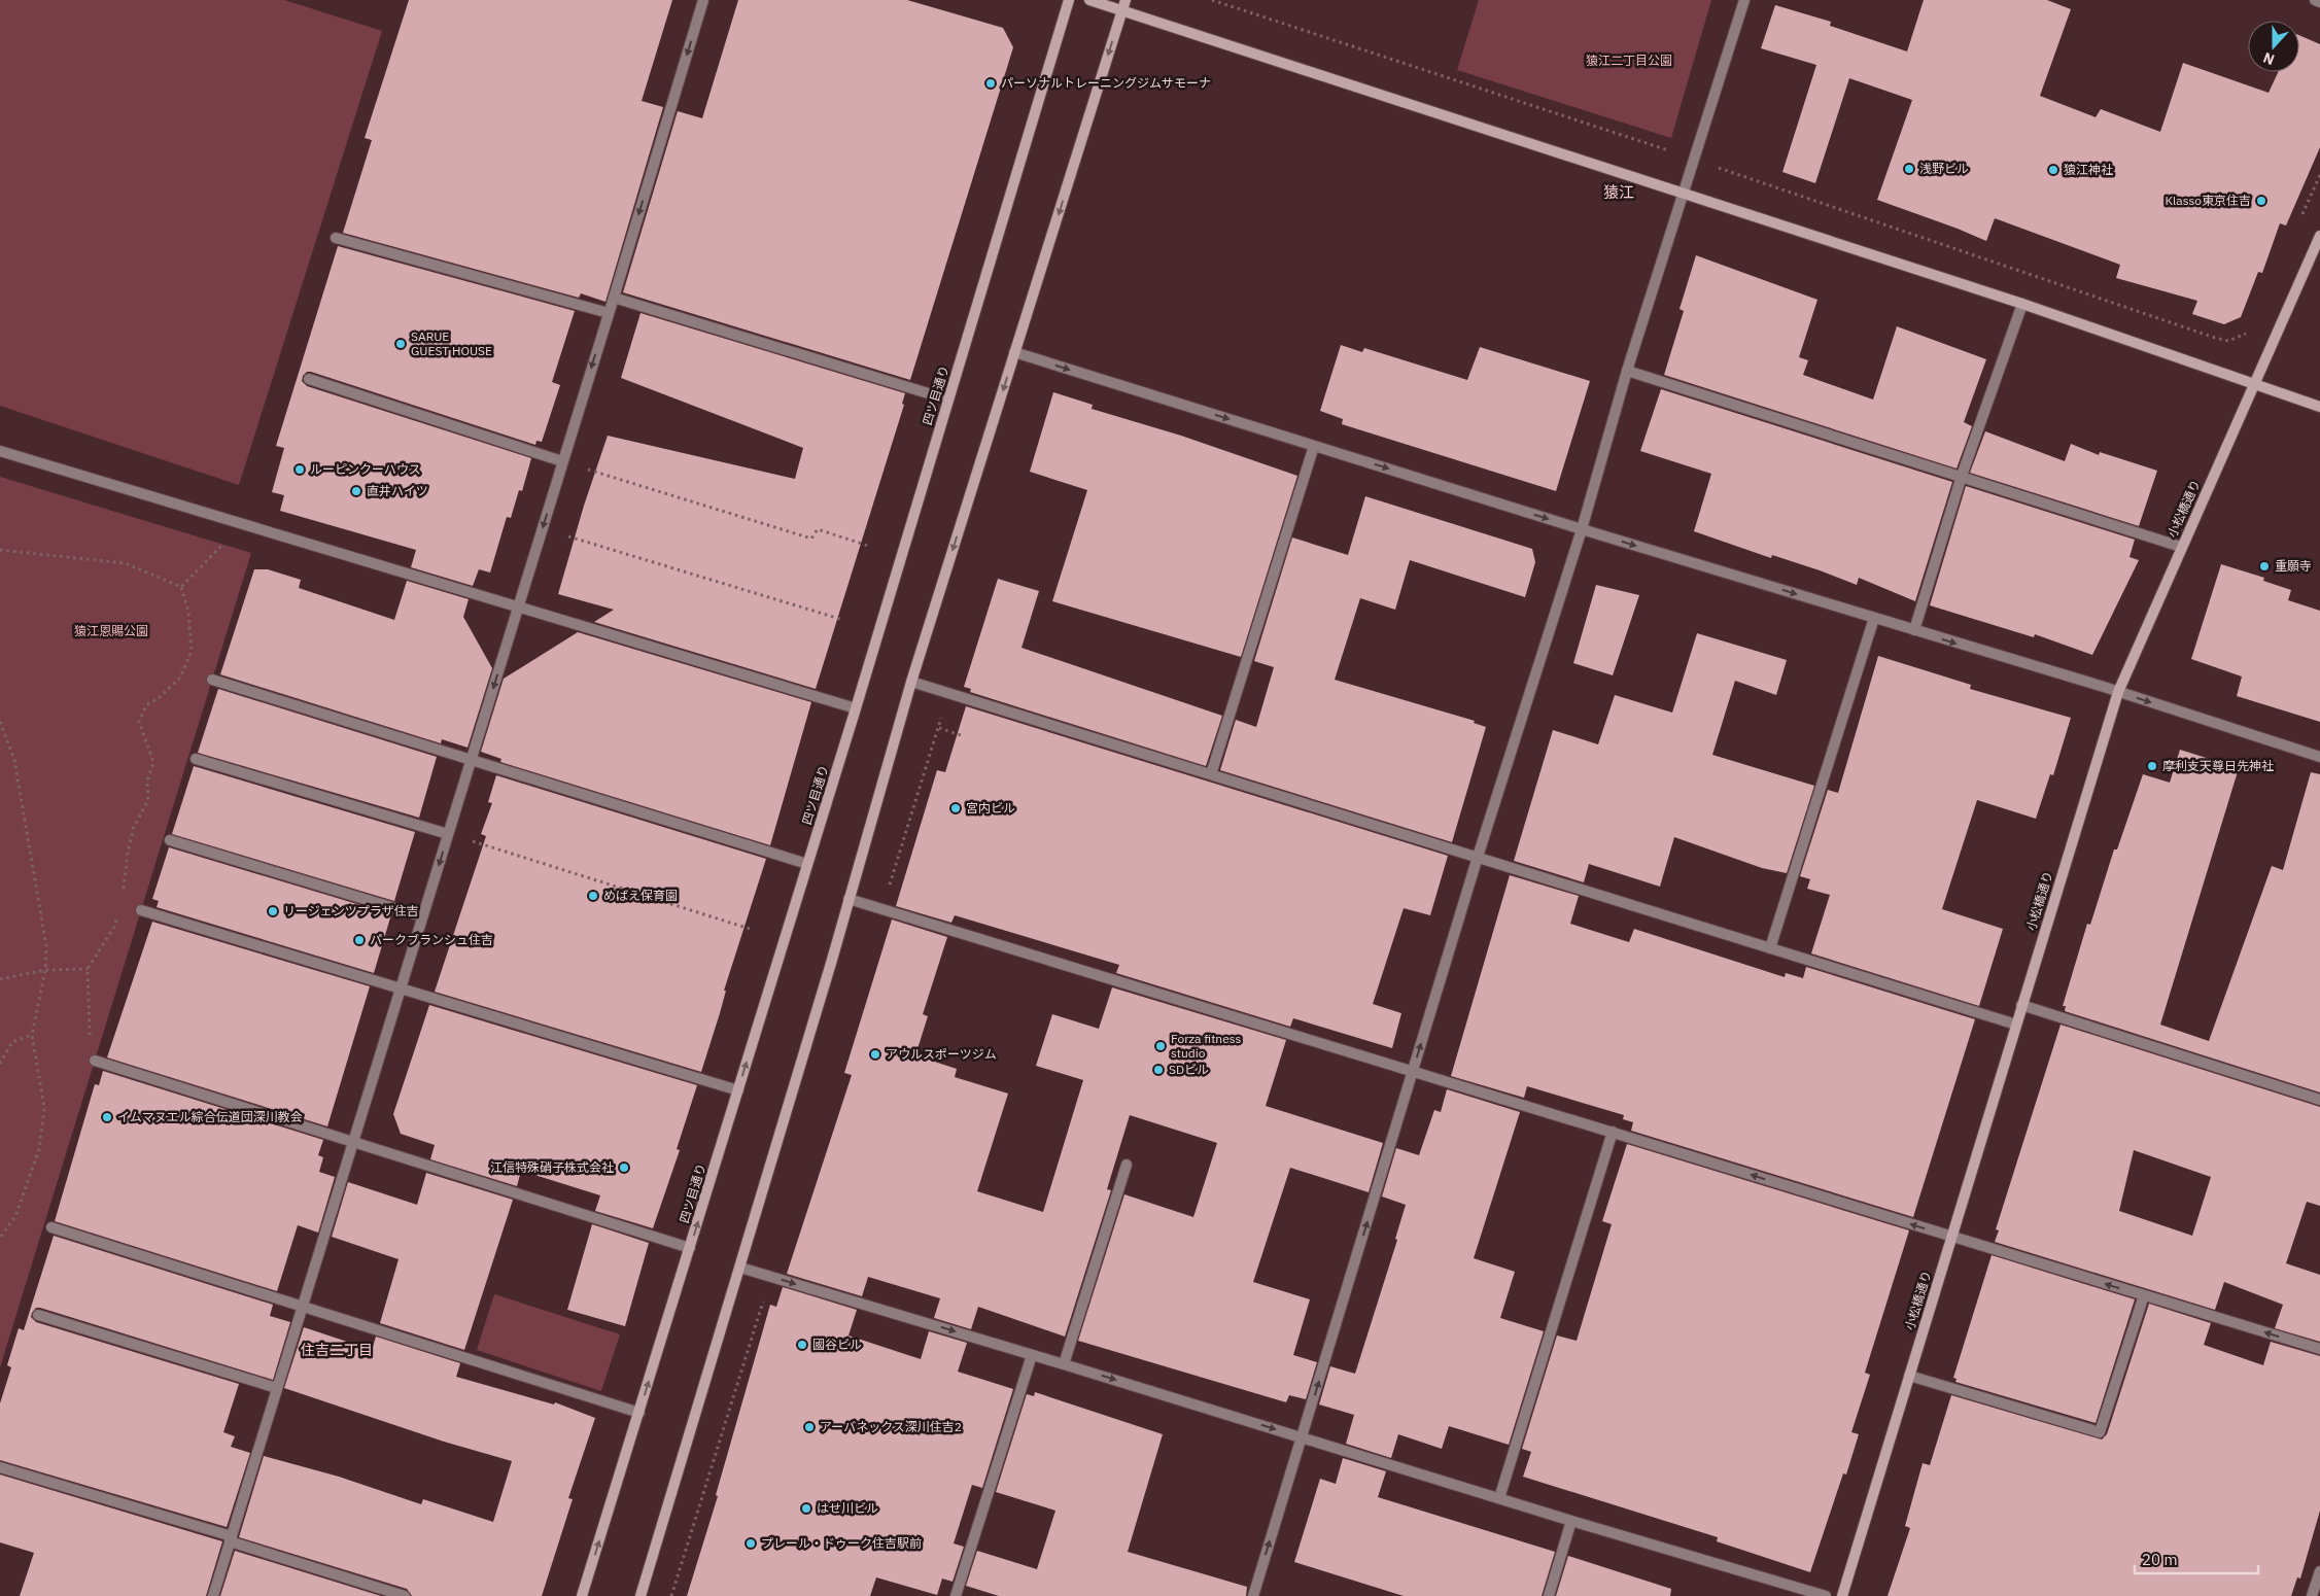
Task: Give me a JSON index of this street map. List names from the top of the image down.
{
  "streets": {
    "main road": ["四ツ目通り", "小松橋通り"]
  },
  "districts": ["猿江", "住吉二丁目"],
  "parks": ["猿江二丁目公園", "猿江恩賜公園"],
  "places": [
    "パーソナルトレーニングジムサモーナ",
    "浅野ビル",
    "猿江神社",
    "Klasso東京住吉",
    "SARUE GUEST HOUSE",
    "ルーピンクーハウス",
    "直井ハイツ",
    "重願寺",
    "摩利支天尊日先神社",
    "宮内ビル",
    "めばえ保育園",
    "リージェンツプラザ住吉",
    "パークブランシュ住吉",
    "Forza fitness studio",
    "アウルスポーツジム",
    "SDビル",
    "イムマヌエル綜合伝道団深川教会",
    "江信特殊硝子株式会社",
    "國谷ビル",
    "アーバネックス深川住吉2",
    "はせ川ビル",
    "プレール・ドゥーク住吉駅前"
  ],
  "scale_bar": "20 m",
  "north": "bottom"
}
